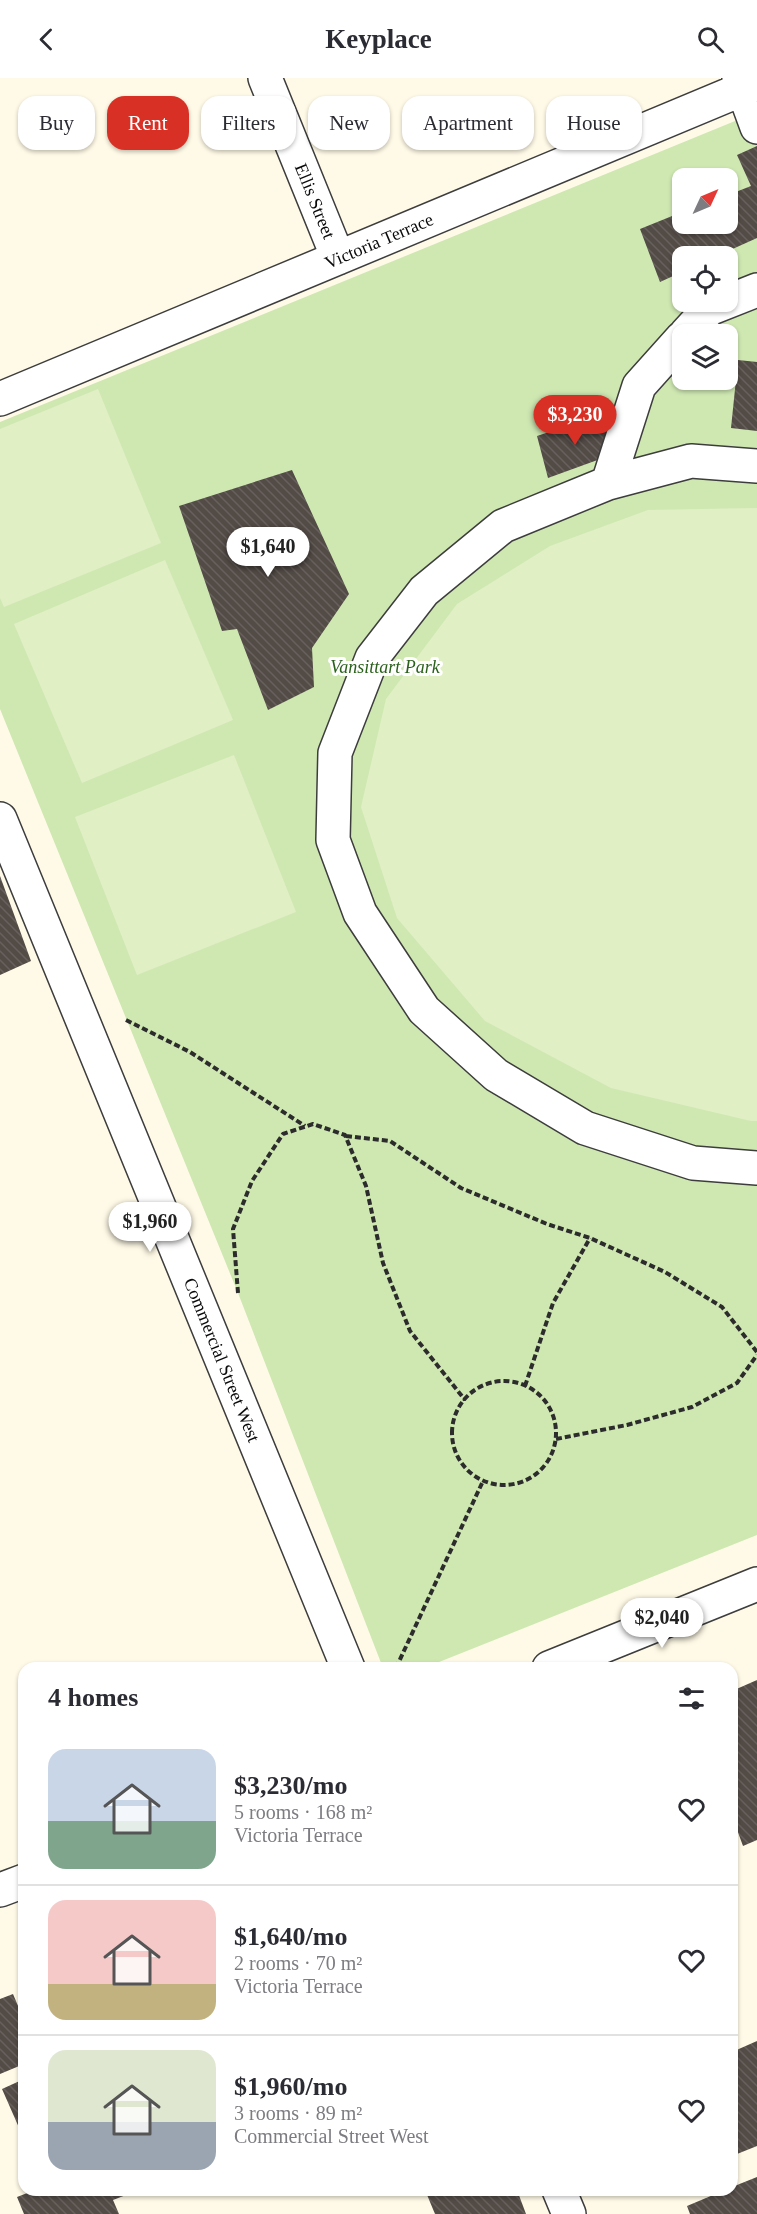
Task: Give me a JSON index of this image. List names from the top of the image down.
{
  "streets": {
    "street": ["Ellis Street", "Victoria Terrace", "Commercial Street West"]
  },
  "crossings": [
    ["Ellis Street", "Victoria Terrace"]
  ],
  "parks": ["Vansittart Park"],
  "north": "top right",
  "page": {
    "header": "Keyplace",
    "chip": [
      "Buy",
      "Rent",
      "Filters",
      "New",
      "Apartment",
      "House"
    ],
    "price": [
      "$3,230",
      "$1,640",
      "$1,960",
      "$2,040"
    ],
    "heading": "4 homes",
    "list": [
      {
        "name": "$3,230/mo",
        "note": "5 rooms · 168 m² · Victoria Terrace"
      },
      {
        "name": "$1,640/mo",
        "note": "2 rooms · 70 m² · Victoria Terrace"
      },
      {
        "name": "$1,960/mo",
        "note": "3 rooms · 89 m² · Commercial Street West"
      }
    ]
  }
}
